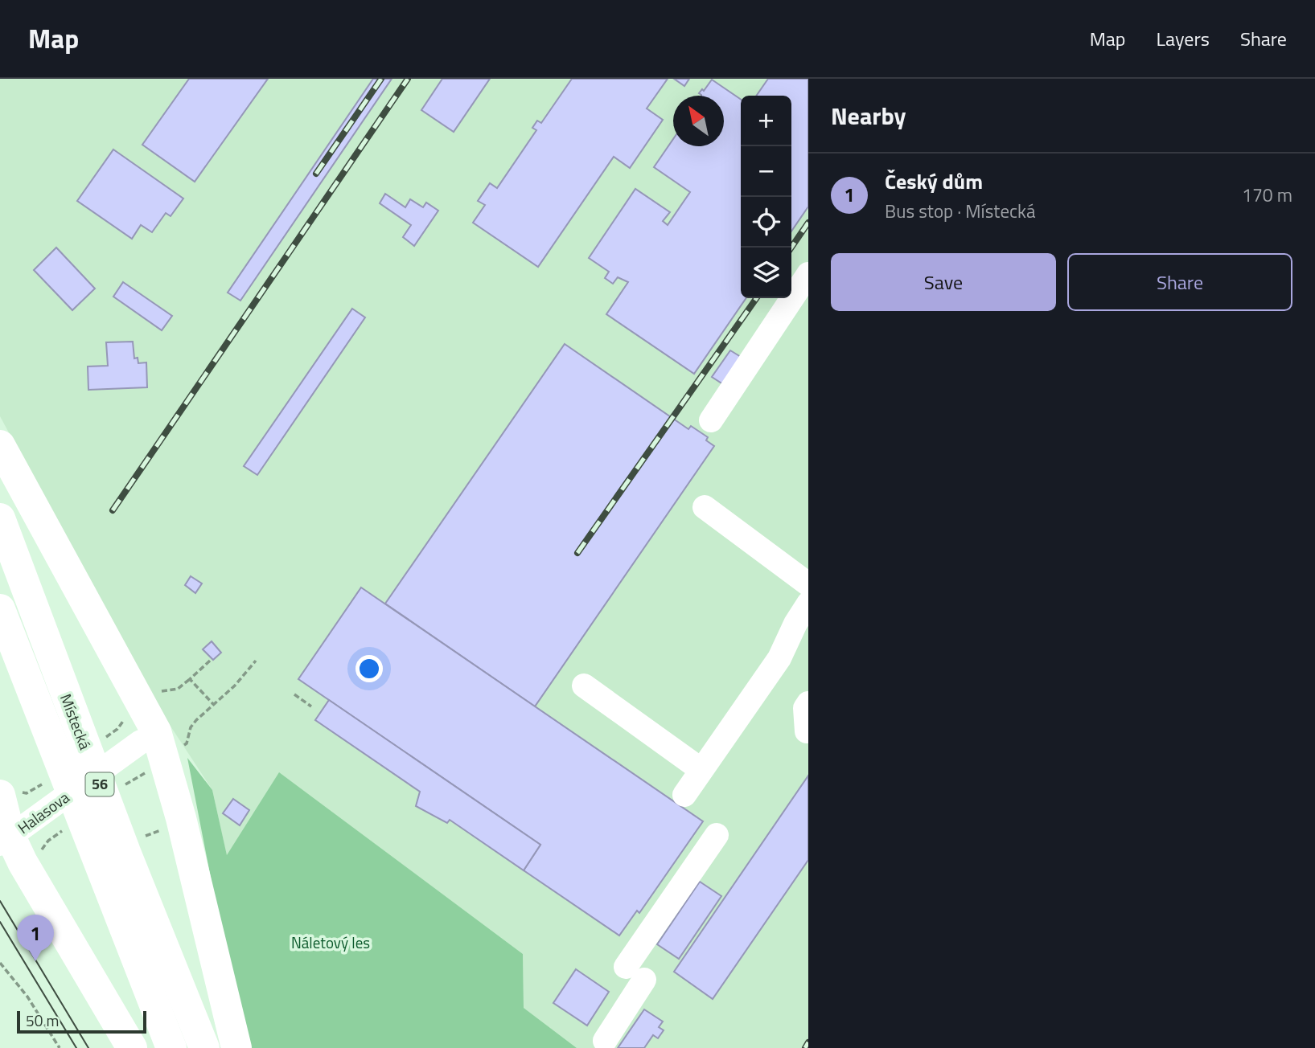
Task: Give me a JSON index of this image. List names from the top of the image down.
{
  "streets": {
    "highway": ["Místecká", "56"],
    "street": ["Halasova"]
  },
  "parks": ["Náletový les"],
  "scale_bar": "50 m",
  "north": "top left",
  "page": {
    "header": "Map",
    "nav": ["Map", "Layers", "Share"],
    "heading": "Nearby",
    "map_buttons": ["+", "−"],
    "list": [
      {
        "mark": "1",
        "name": "Český dům",
        "note": "Bus stop · Místecká",
        "value": "170 m"
      }
    ],
    "buttons": ["Save", "Share"],
    "pins": "1",
    "scale": "50 m"
  }
}
